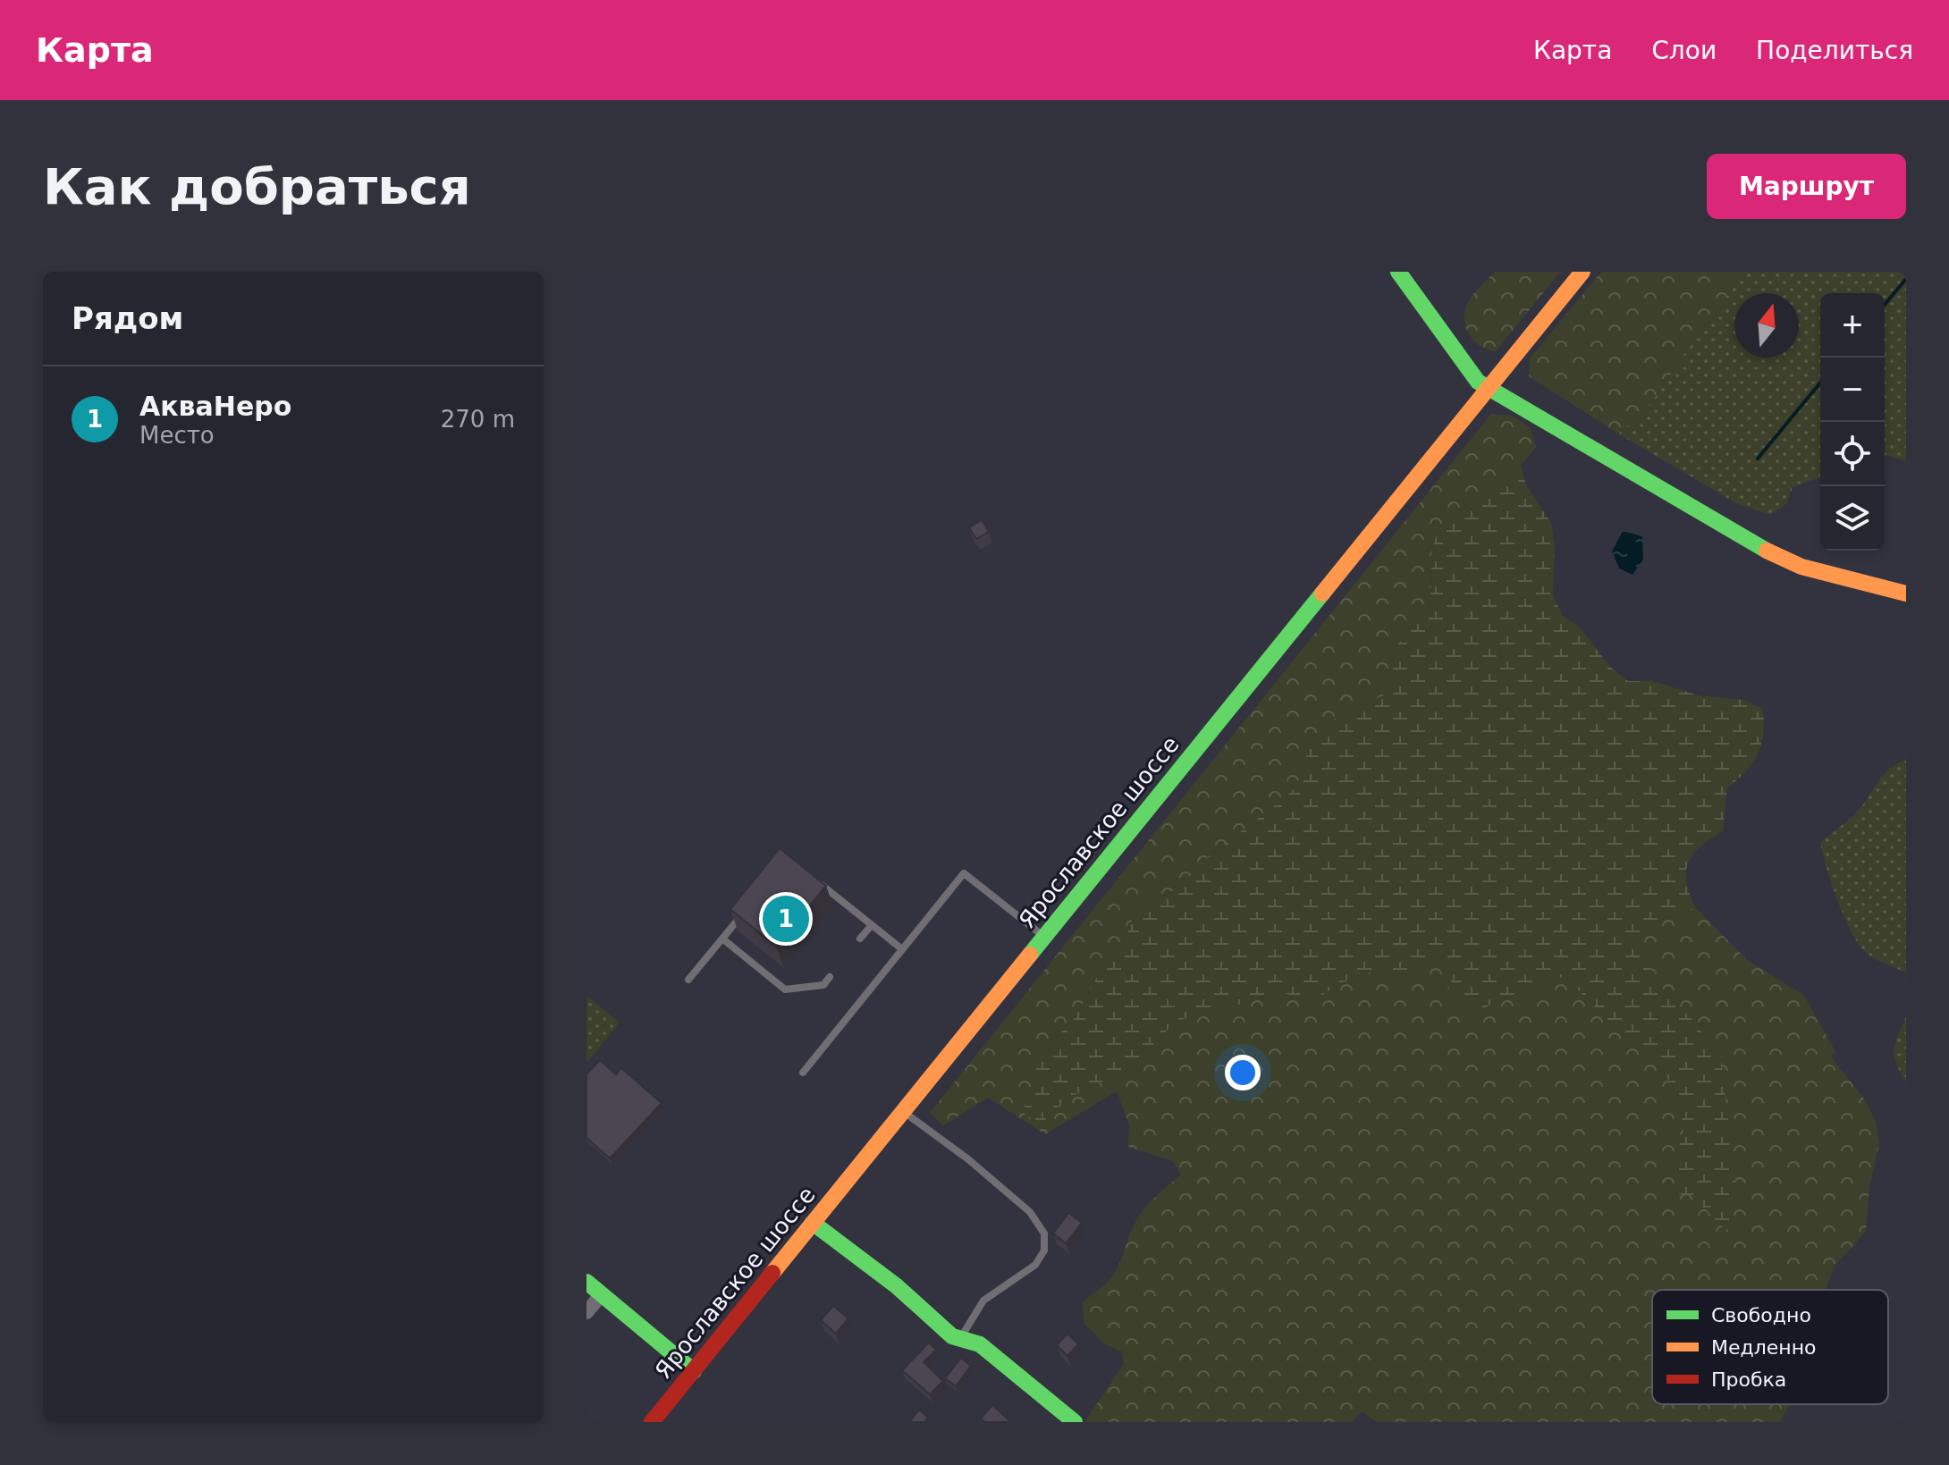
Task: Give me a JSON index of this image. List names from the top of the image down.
{
  "streets": {
    "main road": ["Ярославское шоссе"]
  },
  "legend": ["Свободно", "Медленно", "Пробка"],
  "north": "top",
  "page": {
    "header": "Карта",
    "nav": ["Карта", "Слои", "Поделиться"],
    "buttons": "Маршрут",
    "title": "Как добраться",
    "heading": "Рядом",
    "map_buttons": ["+", "−"],
    "list": [
      {
        "mark": "1",
        "name": "АкваНеро",
        "note": "Место",
        "value": "270 m"
      }
    ],
    "pins": "1"
  }
}
